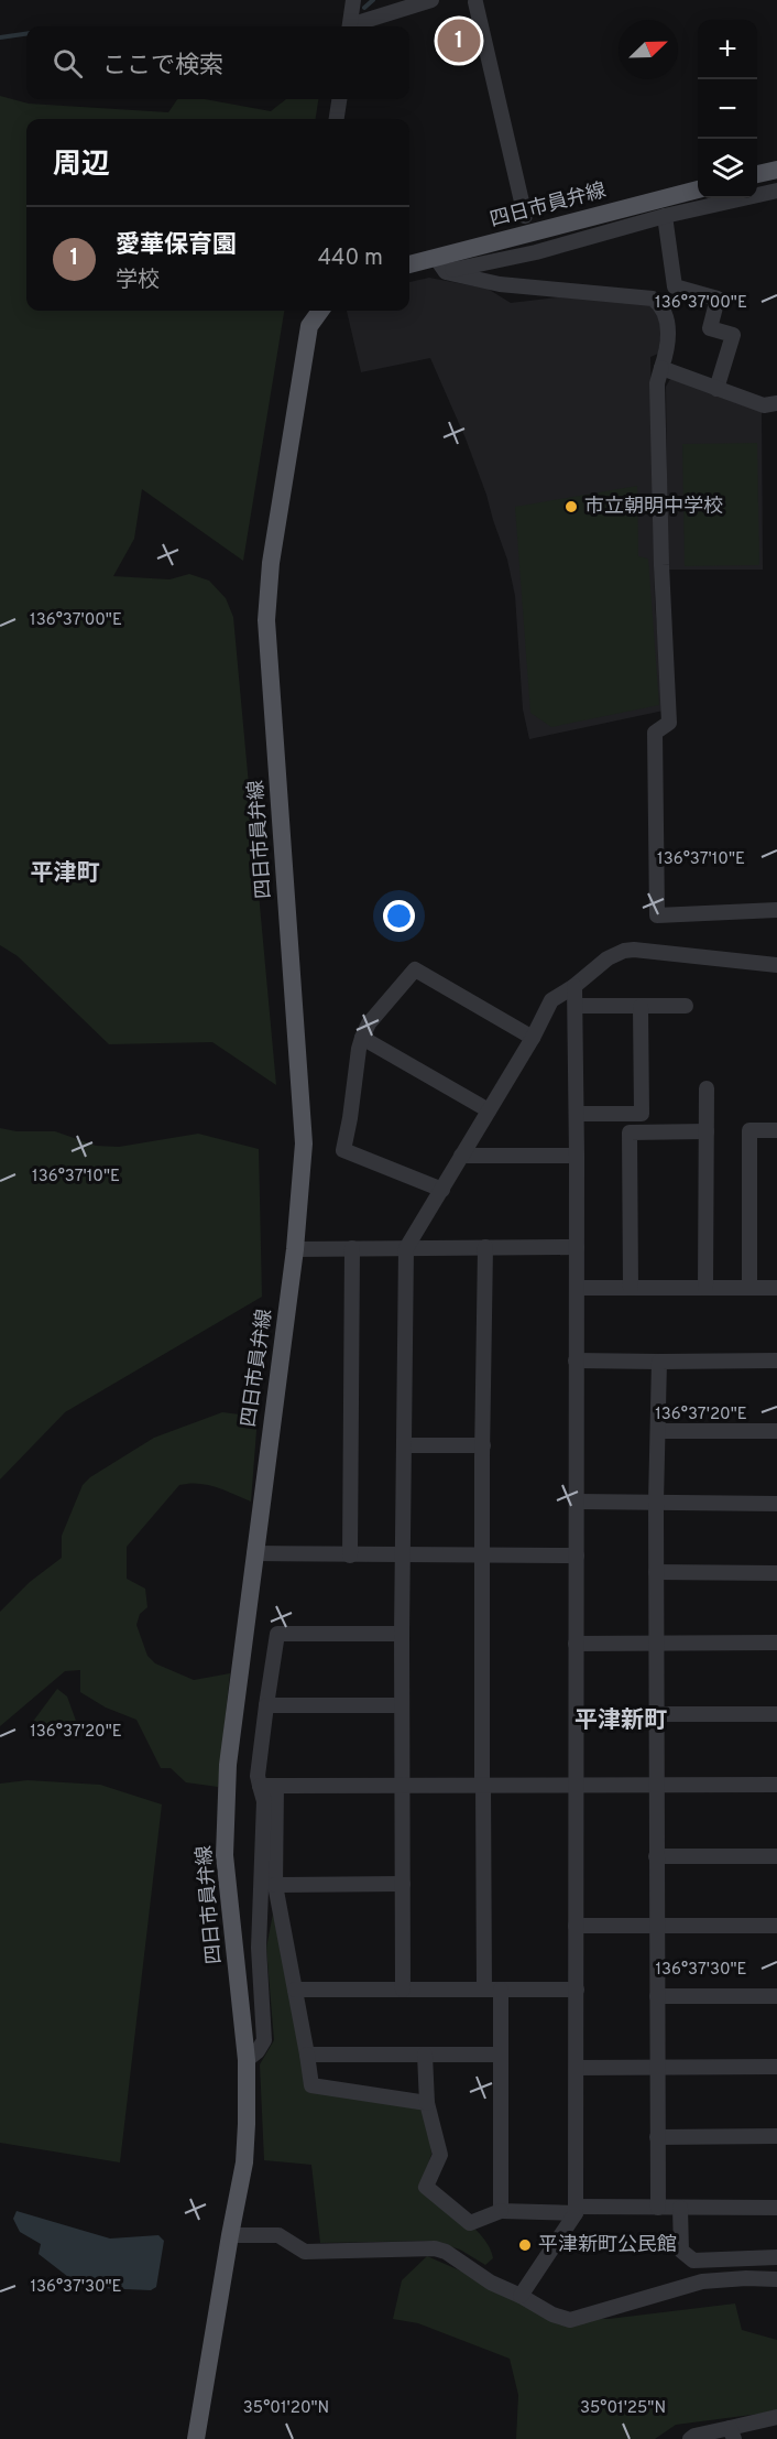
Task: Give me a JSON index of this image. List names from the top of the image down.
{
  "streets": {
    "main road": ["四日市員弁線"]
  },
  "districts": ["平津町", "平津新町"],
  "places": ["市立朝明中学校", "平津新町公民館"],
  "north": "top right",
  "page": {
    "pins": "1",
    "map_buttons": ["+", "−"],
    "search": "ここで検索",
    "heading": "周辺",
    "list": [
      {
        "mark": "1",
        "name": "愛華保育園",
        "note": "学校",
        "value": "440 m"
      }
    ]
  },
  "coordinates": [
    "136°37'00\"E",
    "136°37'10\"E",
    "136°37'20\"E",
    "136°37'30\"E",
    "35°01'20\"N",
    "35°01'25\"N"
  ]
}
